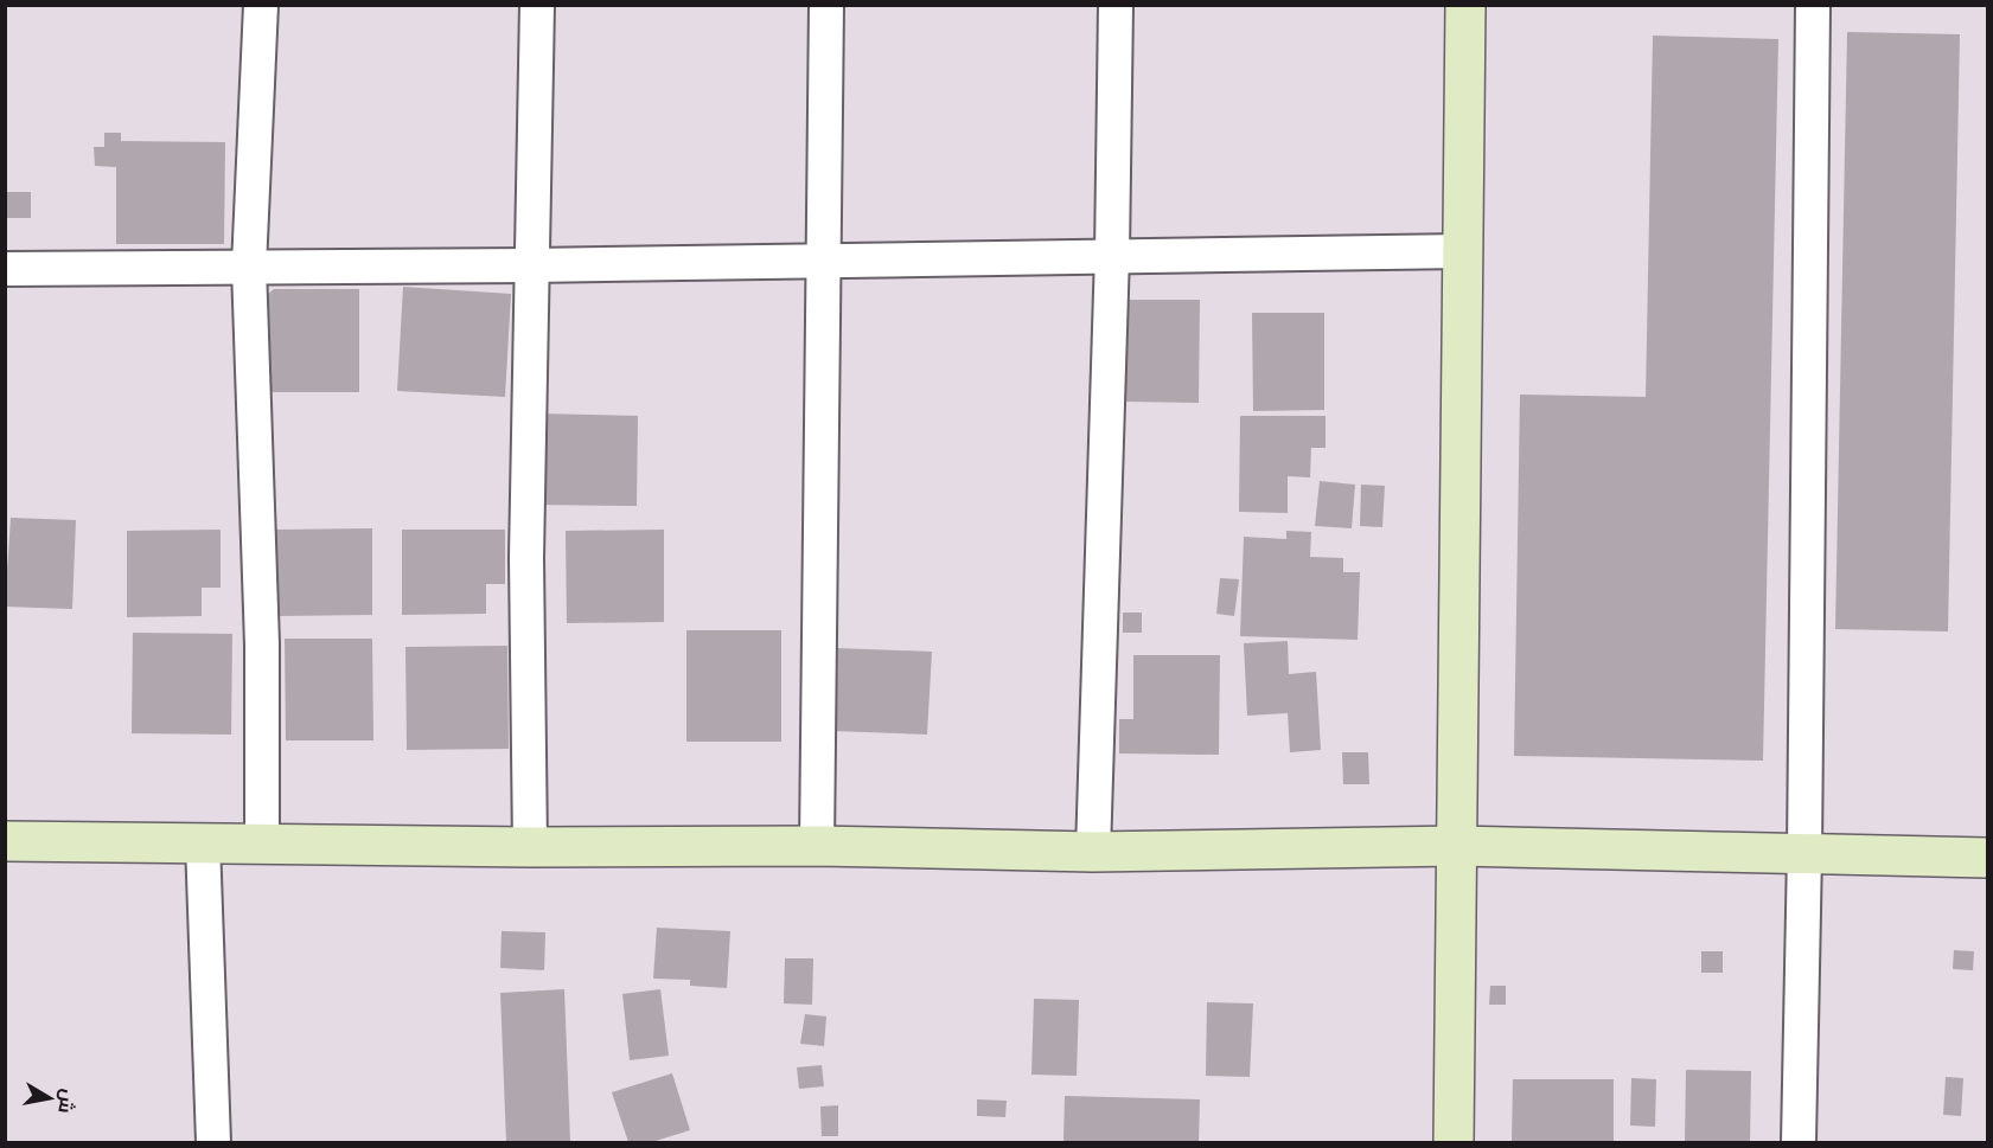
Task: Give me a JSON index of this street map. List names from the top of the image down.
{
  "north": "right"
}
